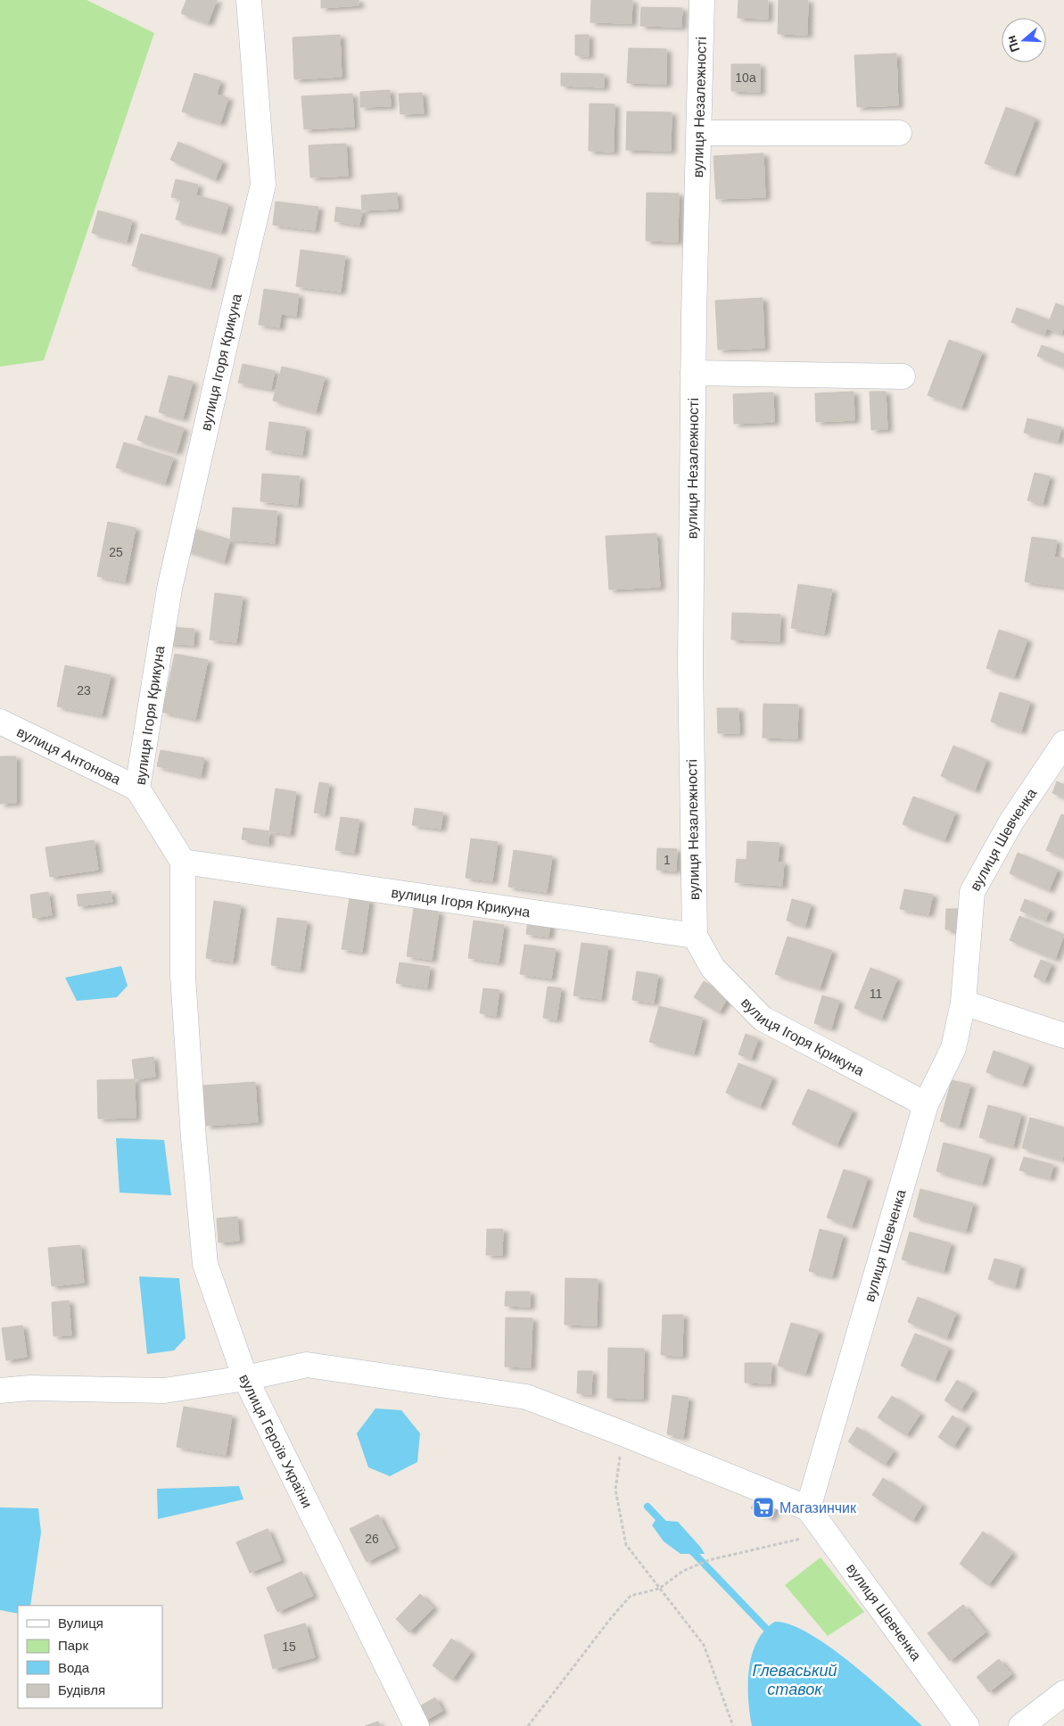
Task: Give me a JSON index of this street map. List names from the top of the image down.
{
  "streets": {
    "street": [
      "вулиця Незалежності",
      "вулиця Ігоря Крикуна",
      "вулиця Антонова",
      "вулиця Шевченка",
      "вулиця Героїв України"
    ]
  },
  "crossings": [
    ["вулиця Незалежності", "вулиця Ігоря Крикуна"],
    ["вулиця Ігоря Крикуна", "вулиця Антонова"],
    ["вулиця Ігоря Крикуна", "вулиця Шевченка"]
  ],
  "water": ["Глеваський ставок"],
  "places": {
    "supermarket": ["Магазинчик"]
  },
  "house_numbers": [
    "10а",
    "25",
    "23",
    "1",
    "11",
    "26",
    "15"
  ],
  "legend": [
    "Вулиця",
    "Парк",
    "Вода",
    "Будівля"
  ],
  "north": "left"
}
